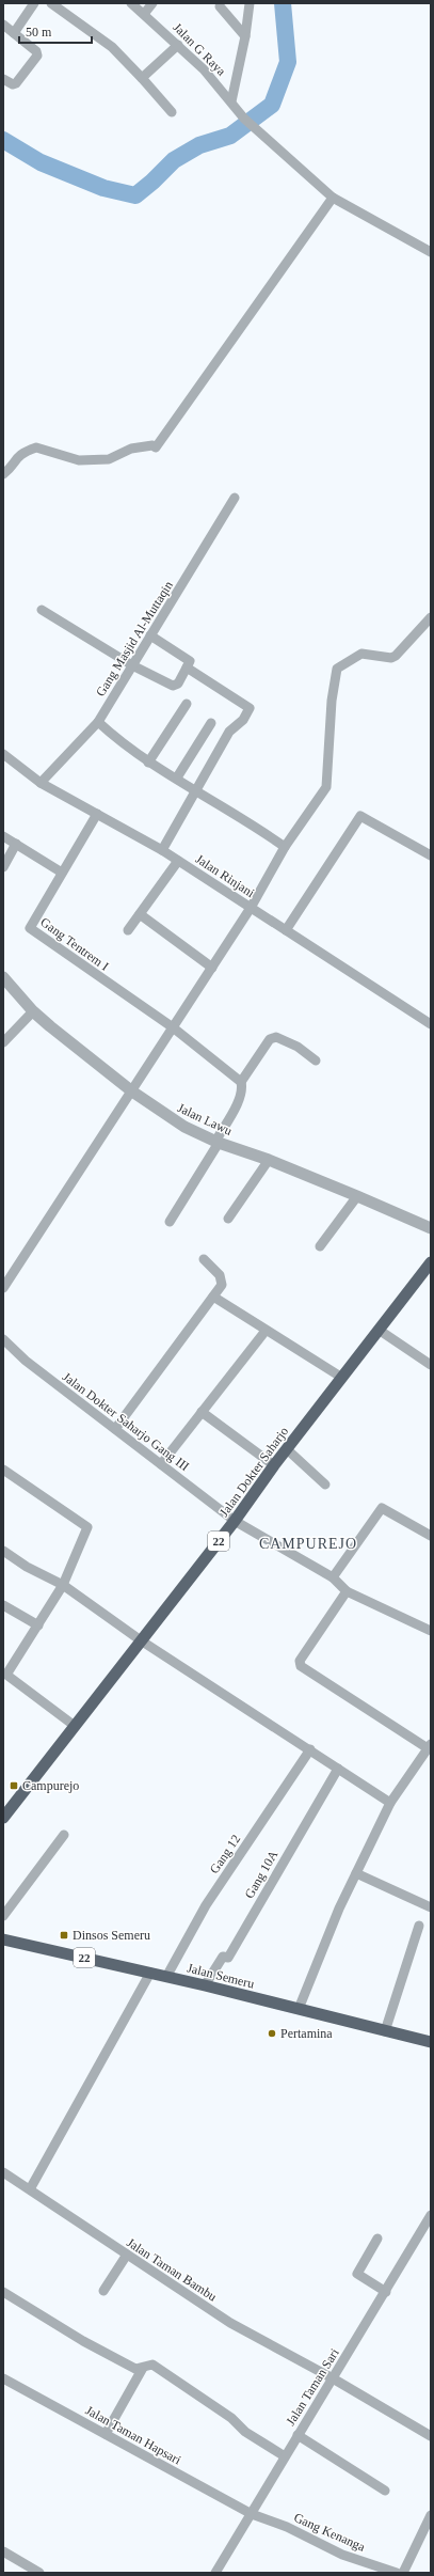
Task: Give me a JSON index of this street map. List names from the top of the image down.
{
  "streets": {
    "highway": ["Jalan Dokter Saharjo", "22", "Jalan Semeru"],
    "street": [
      "Jalan G Raya",
      "Gang Masjid Al-Muttaqin",
      "Jalan Rinjani",
      "Gang Tentrem I",
      "Jalan Lawu",
      "Jalan Dokter Saharjo Gang III",
      "Gang 12",
      "Gang 10A",
      "Jalan Taman Bambu",
      "Jalan Taman Sari",
      "Jalan Taman Hapsari",
      "Gang Kenanga"
    ]
  },
  "crossings": [
    ["Gang Masjid Al-Muttaqin", "Jalan Rinjani"],
    ["Jalan Rinjani", "Gang Tentrem I"],
    ["Jalan Dokter Saharjo Gang III", "Jalan Dokter Saharjo"],
    ["Gang 12", "Jalan Semeru"],
    ["Gang 10A", "Jalan Semeru"],
    ["Jalan Taman Bambu", "Jalan Taman Sari"],
    ["Jalan Taman Sari", "Jalan Taman Hapsari"],
    ["Jalan Taman Sari", "Gang Kenanga"],
    ["Jalan Taman Hapsari", "Gang Kenanga"]
  ],
  "districts": ["CAMPUREJO"],
  "places": {
    "transit": ["Campurejo", "Dinsos Semeru"],
    "other": ["Pertamina"]
  },
  "scale_bar": "50 m"
}
